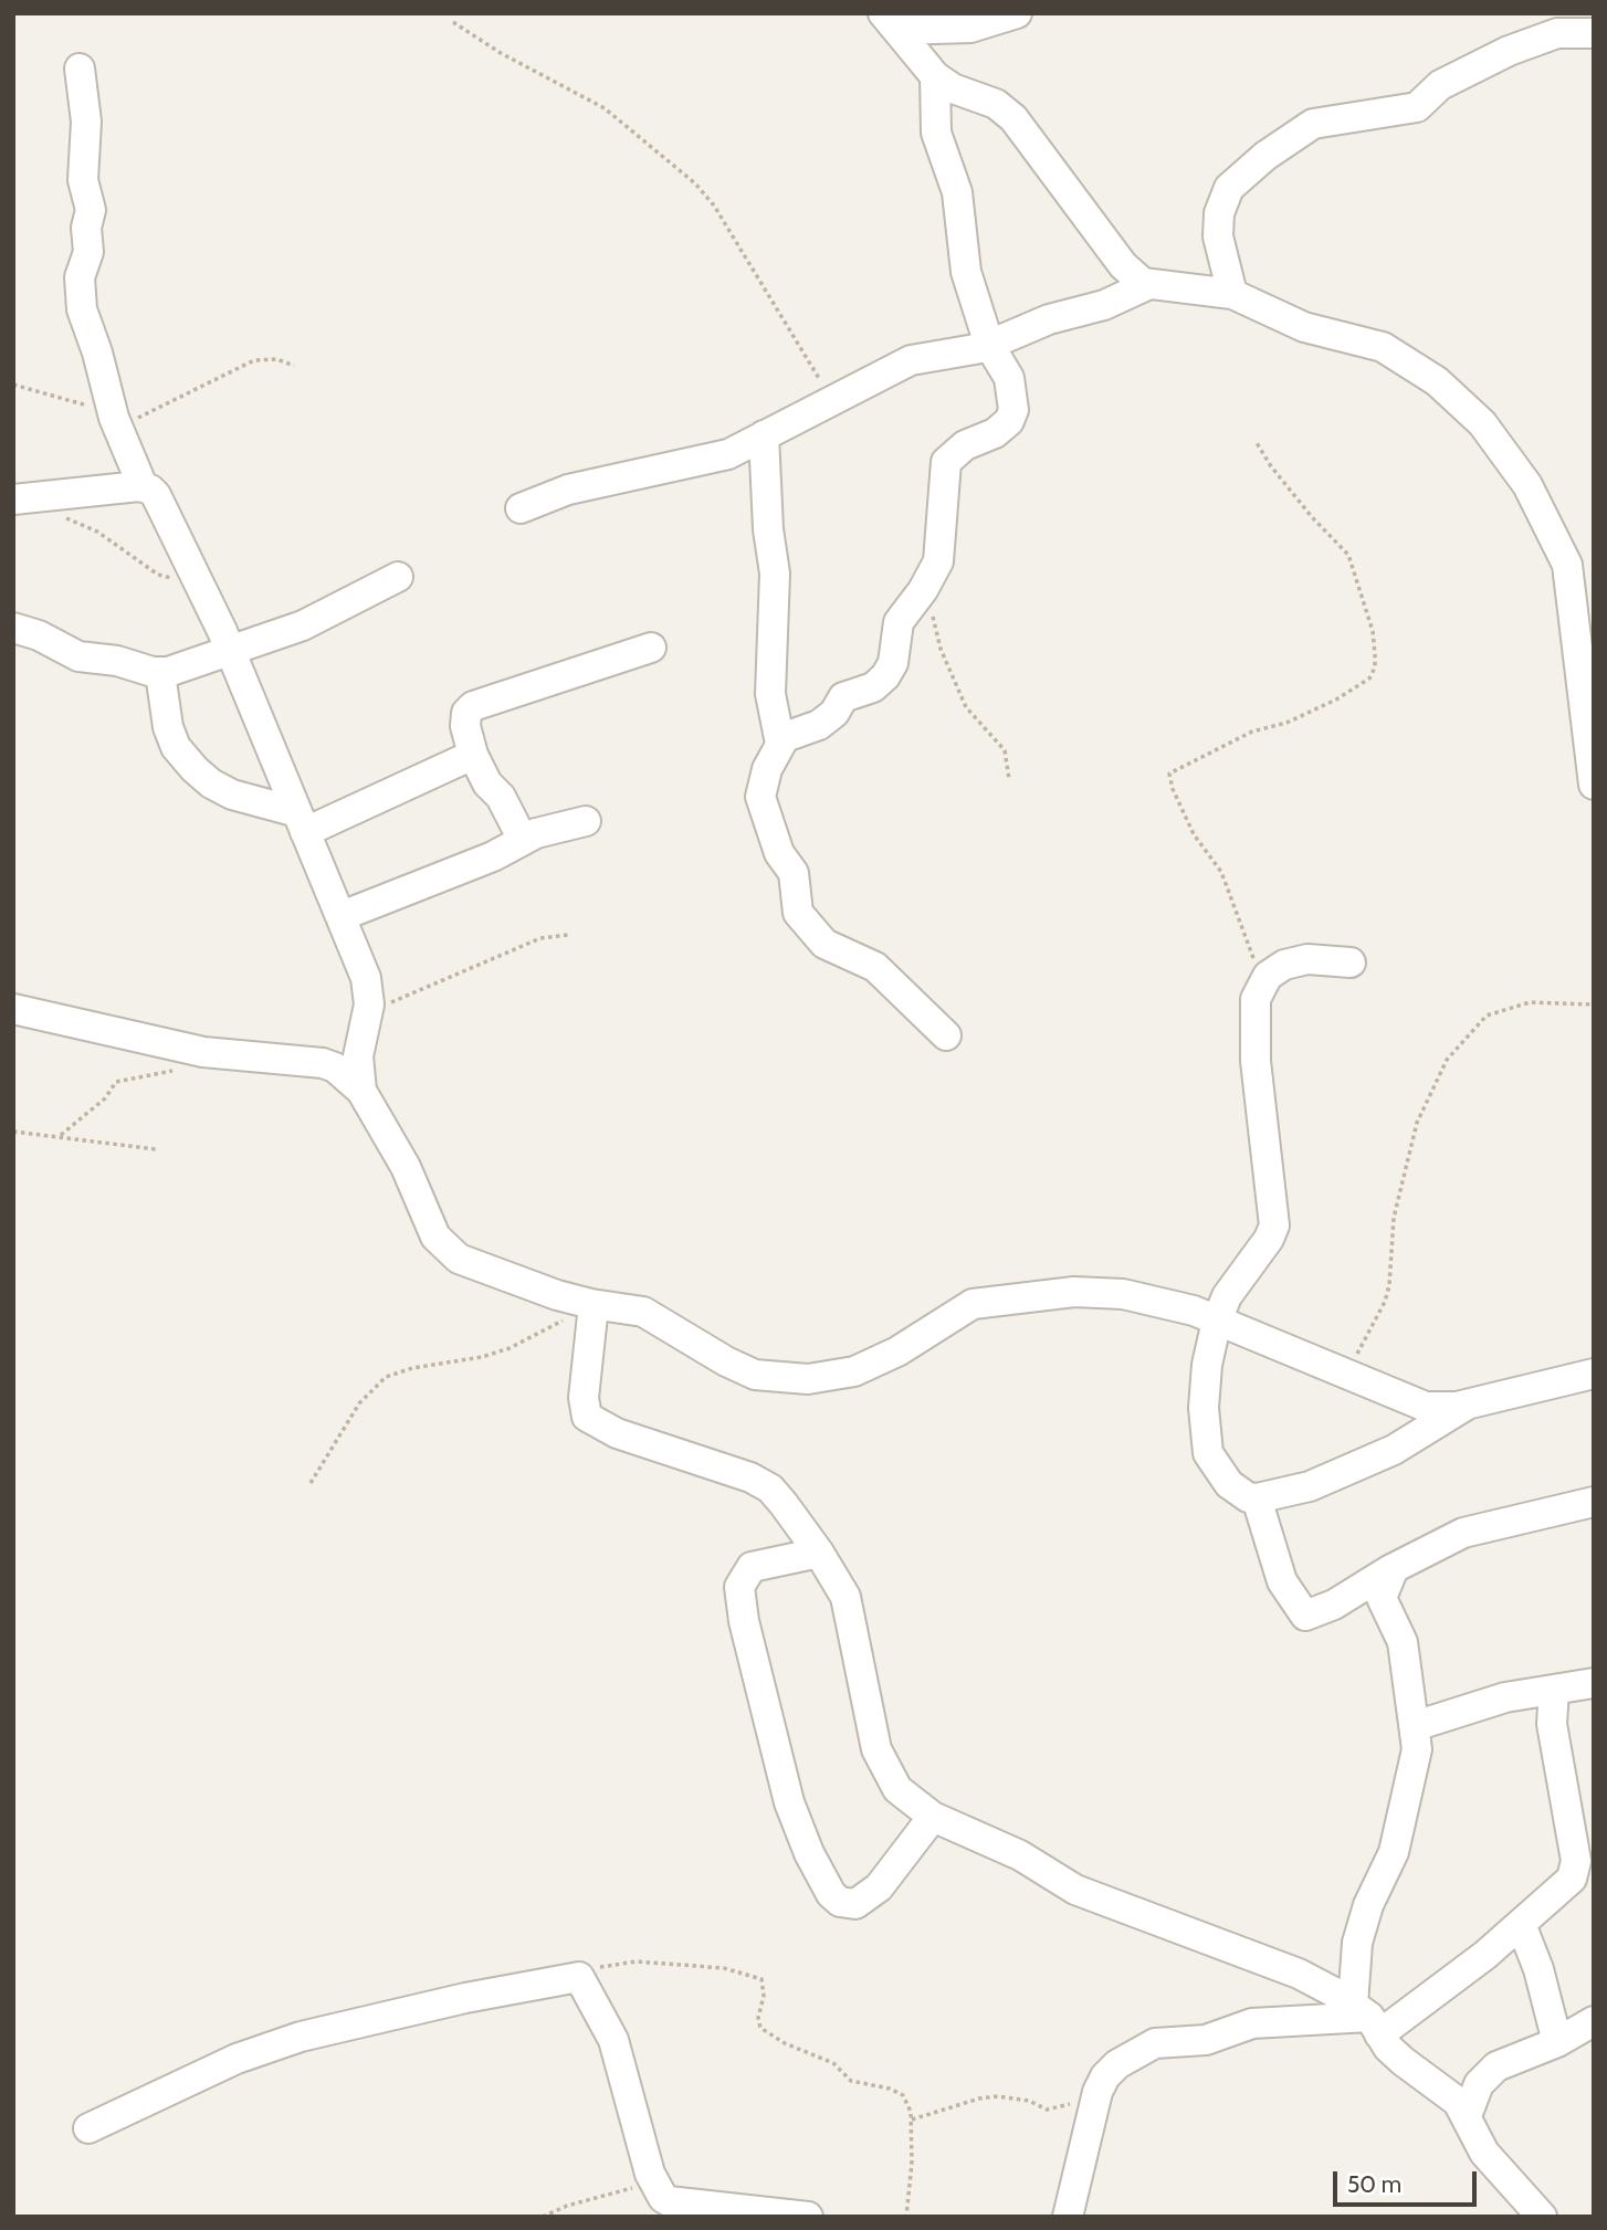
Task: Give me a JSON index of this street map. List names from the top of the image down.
{
  "scale_bar": "50 m"
}
